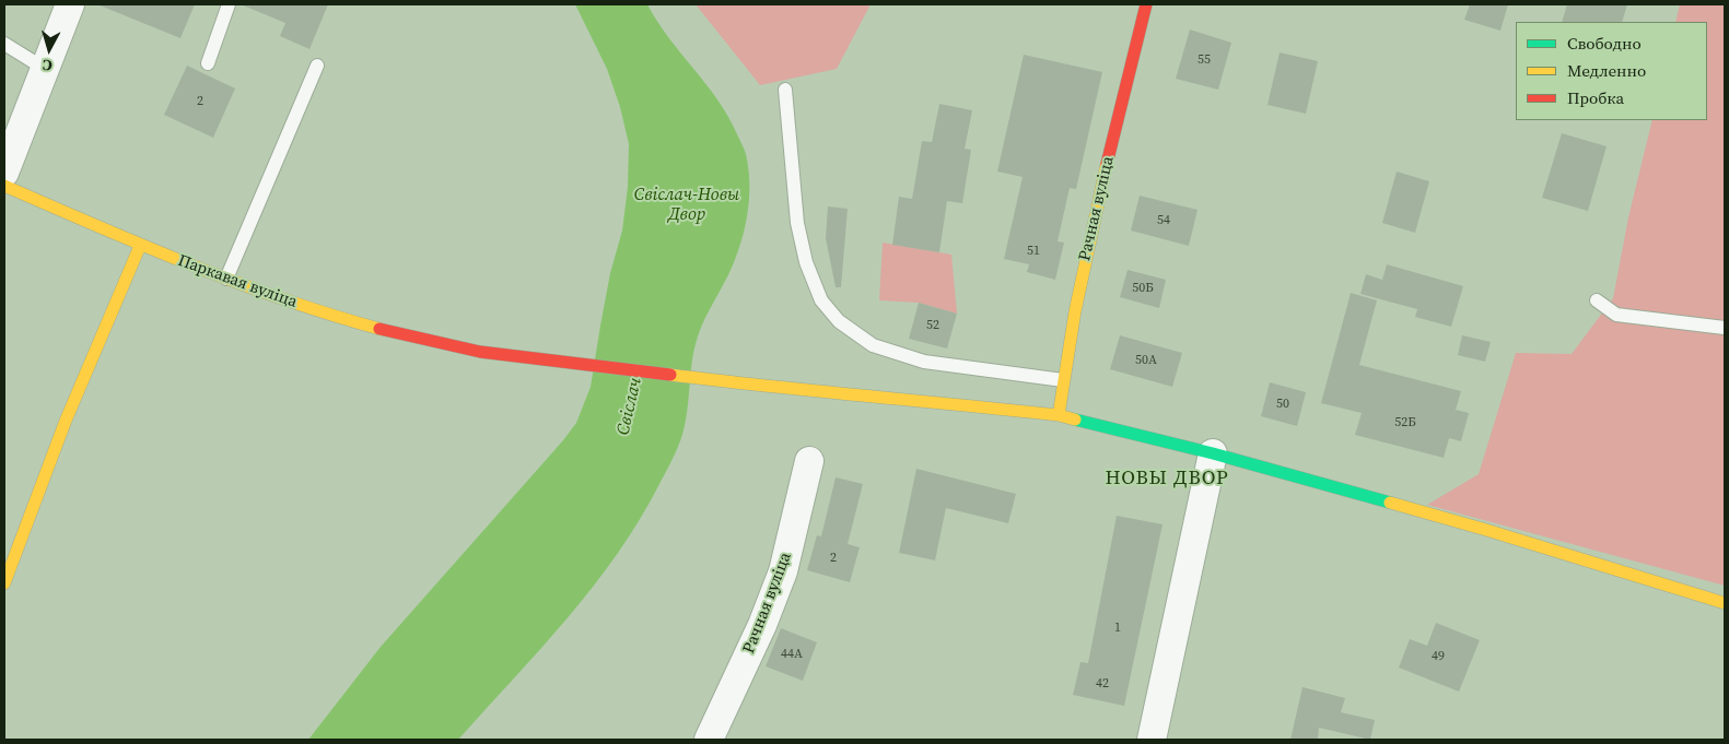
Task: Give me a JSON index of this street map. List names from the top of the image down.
{
  "streets": {
    "main road": ["Рачная вуліца", "Паркавая вуліца"]
  },
  "crossings": [
    ["Рачная вуліца", "Паркавая вуліца"]
  ],
  "districts": ["НОВЫ ДВОР"],
  "water": ["Свіслач-Новы Двор", "Свіслач"],
  "house_numbers": [
    "55",
    "2",
    "54",
    "51",
    "50Б",
    "52",
    "50А",
    "50",
    "52Б",
    "2",
    "1",
    "44А",
    "49",
    "42"
  ],
  "legend": ["Свободно", "Медленно", "Пробка"],
  "north": "bottom"
}
